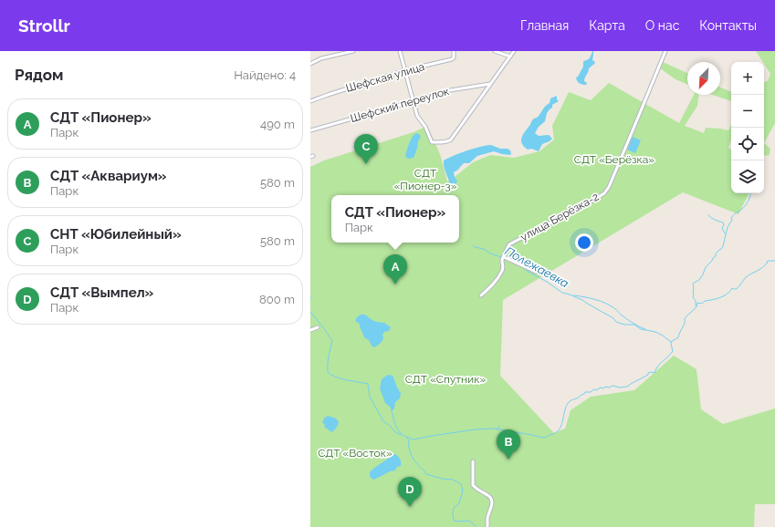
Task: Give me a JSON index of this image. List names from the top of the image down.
{
  "streets": {
    "street": ["Шефская улица", "Шефский переулок", "улица Берёзка-2"]
  },
  "water": ["Полежаевка"],
  "parks": [
    "СДТ «Берёзка»",
    "СДТ «Пионер-3»",
    "СДТ «Спутник»",
    "СДТ «Восток»"
  ],
  "north": "bottom left",
  "page": {
    "header": "Strollr",
    "nav": [
      "Главная",
      "Карта",
      "О нас",
      "Контакты"
    ],
    "heading": ["Рядом", "Найдено: 4"],
    "map_buttons": ["+", "−"],
    "list": [
      {
        "mark": "A",
        "name": "СДТ «Пионер»",
        "note": "Парк",
        "value": "490 m"
      },
      {
        "mark": "B",
        "name": "СДТ «Аквариум»",
        "note": "Парк",
        "value": "580 m"
      },
      {
        "mark": "C",
        "name": "СНТ «Юбилейный»",
        "note": "Парк",
        "value": "580 m"
      },
      {
        "mark": "D",
        "name": "СДТ «Вымпел»",
        "note": "Парк",
        "value": "800 m"
      }
    ],
    "pins": [
      "C",
      "A",
      "B",
      "D"
    ],
    "popup": ["СДТ «Пионер»", "Парк"]
  }
}
